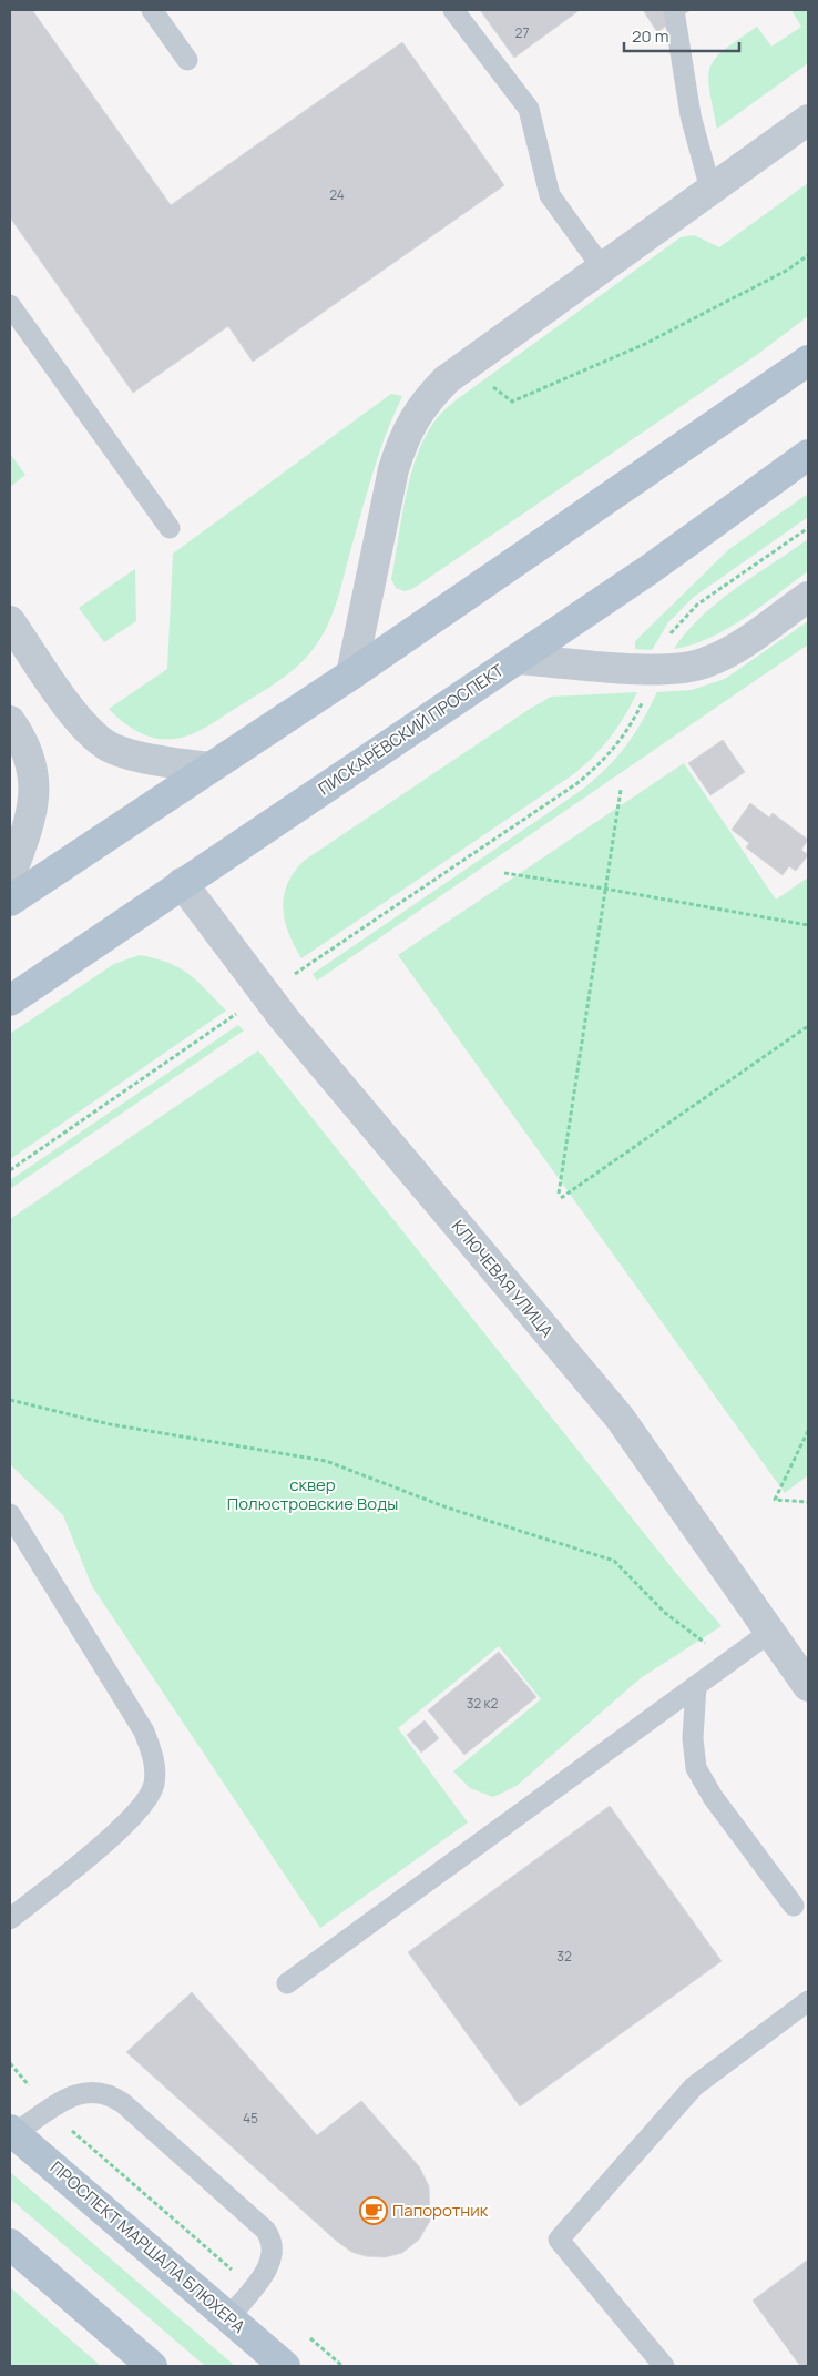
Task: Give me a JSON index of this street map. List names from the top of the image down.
{
  "streets": {
    "main road": ["ПИСКАРЁВСКИЙ ПРОСПЕКТ", "ПРОСПЕКТ МАРШАЛА БЛЮХЕРА"],
    "street": ["КЛЮЧЕВАЯ УЛИЦА"]
  },
  "crossings": [
    ["ПИСКАРЁВСКИЙ ПРОСПЕКТ", "КЛЮЧЕВАЯ УЛИЦА"]
  ],
  "parks": ["сквер Полюстровские Воды"],
  "places": {
    "cafe": ["Папоротник"]
  },
  "house_numbers": [
    "27",
    "24",
    "32 к2",
    "32",
    "45"
  ],
  "scale_bar": "20 m"
}
